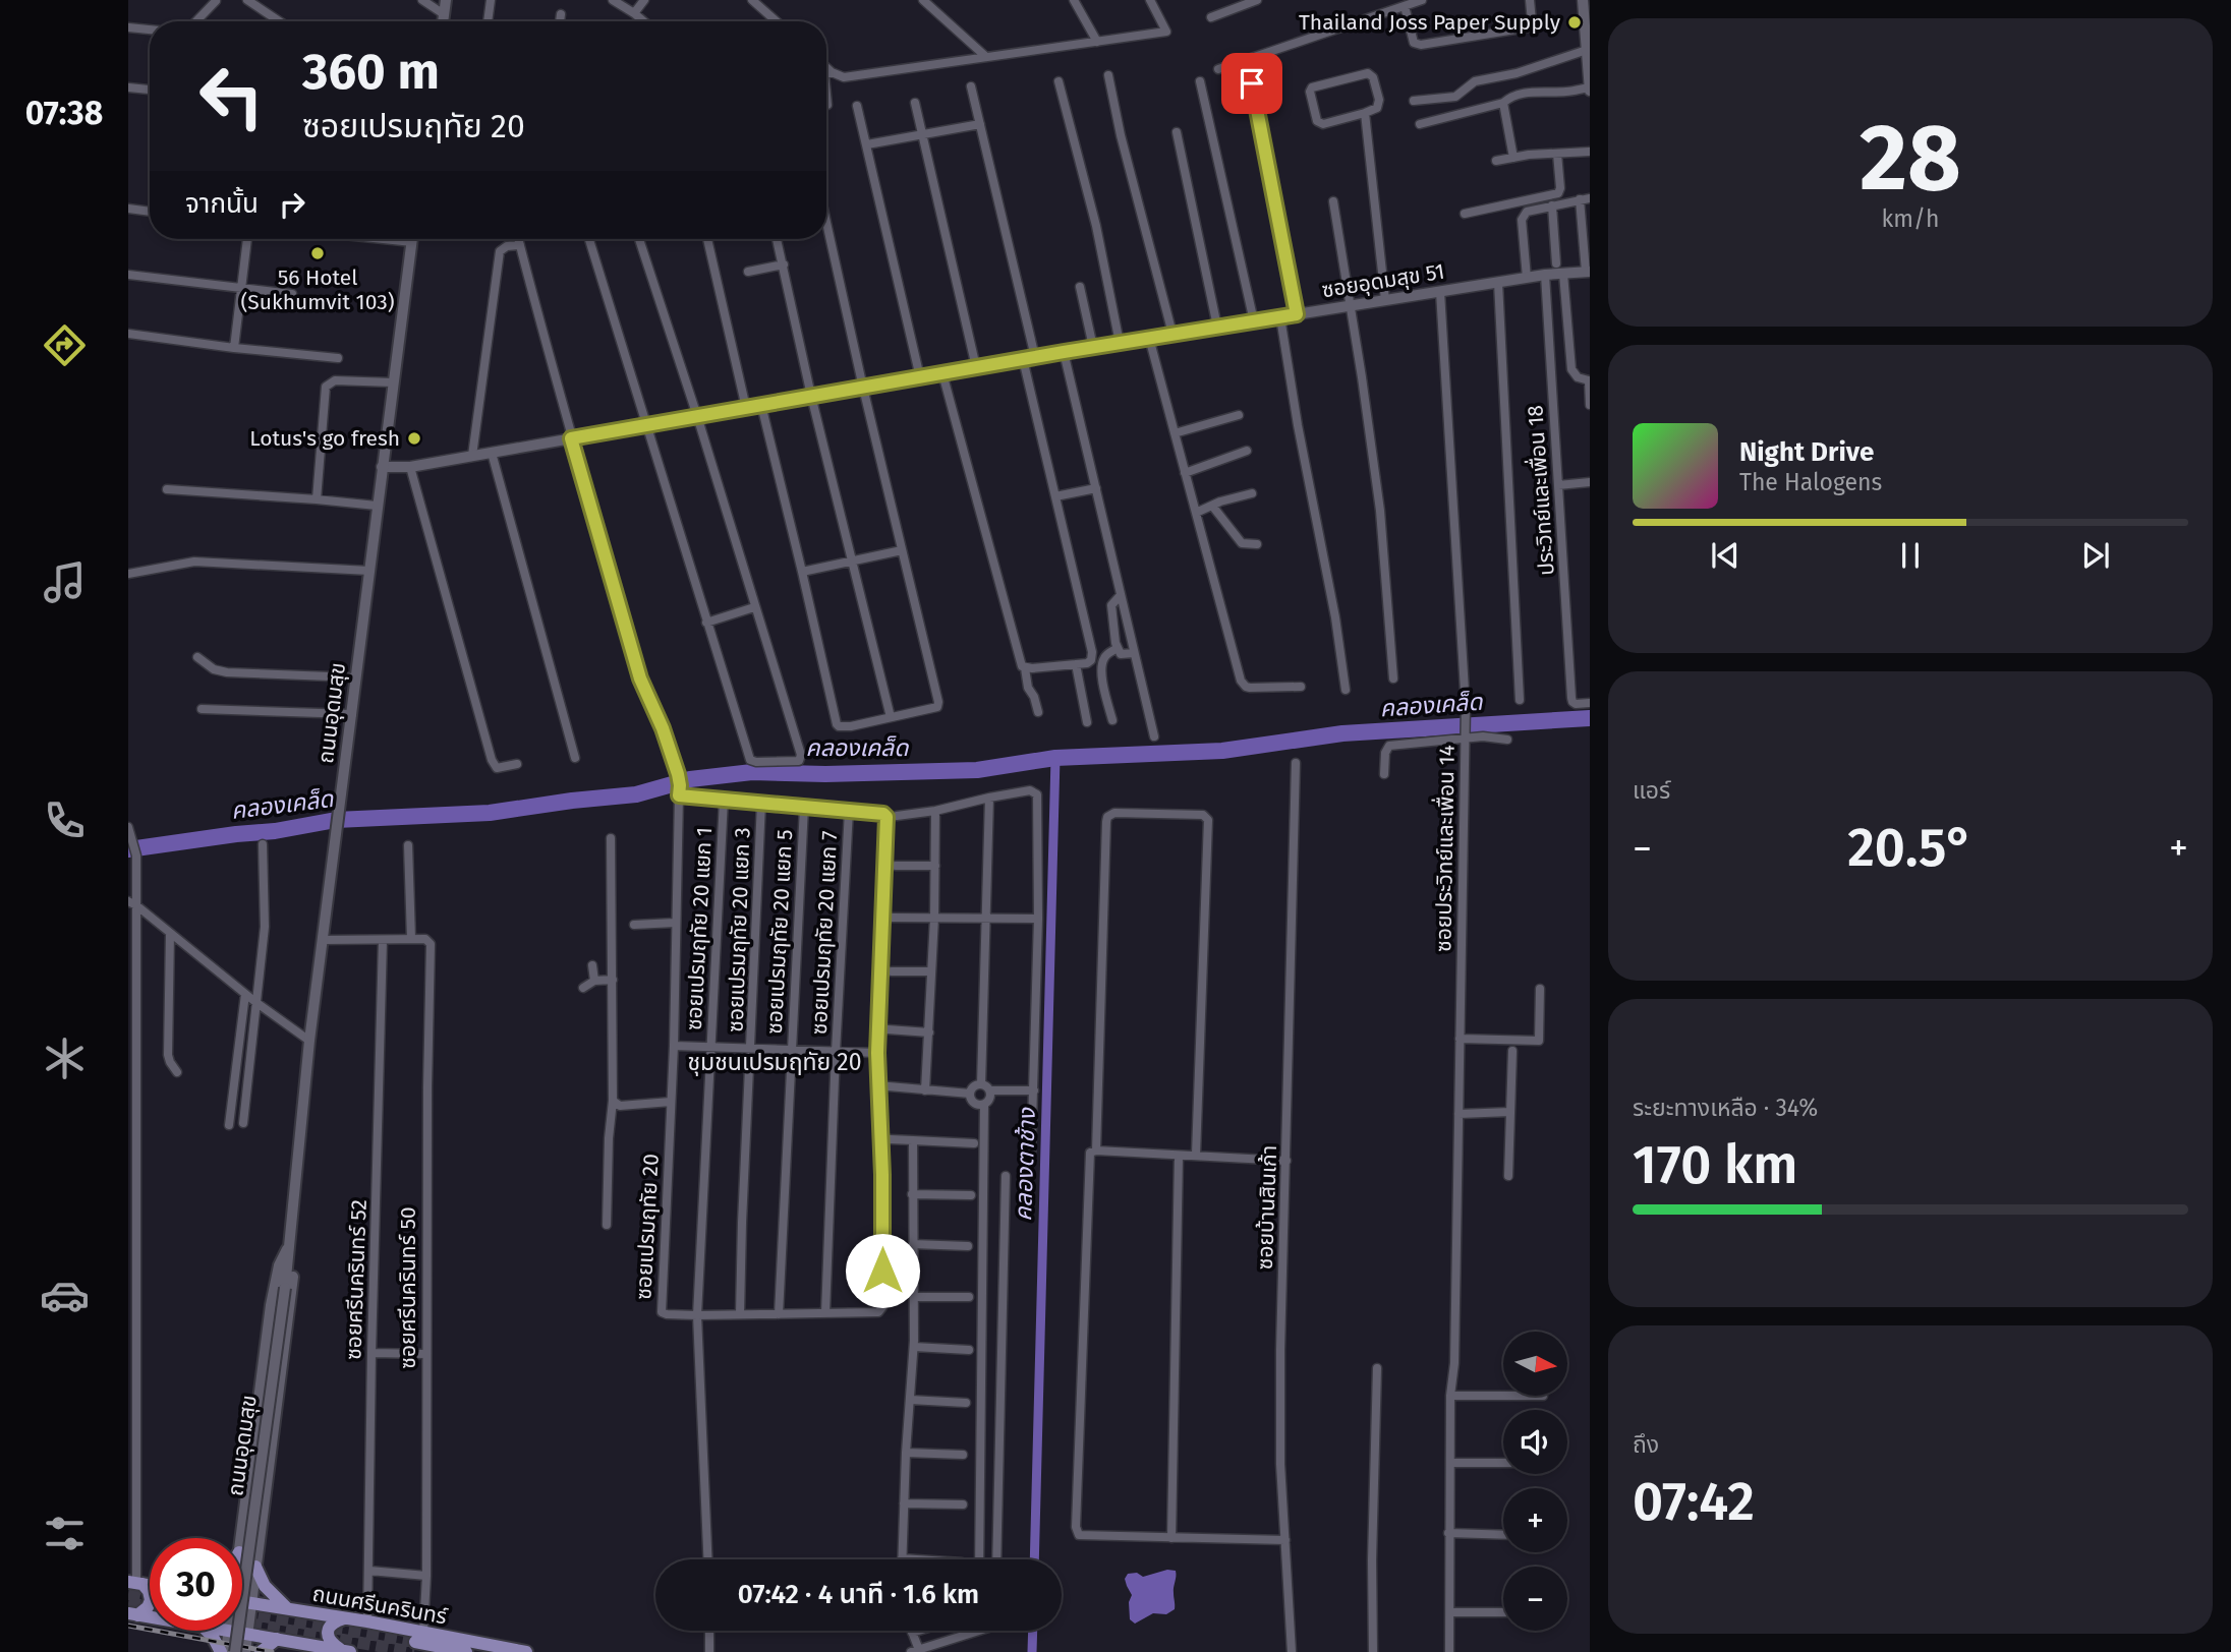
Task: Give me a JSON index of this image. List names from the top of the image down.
{
  "streets": {
    "main road": ["ถนนอุดมสุข", "ถนนศรีนครินทร์"],
    "street": [
      "ซอยอุดมสุข 51",
      "ประวิทย์และเพื่อน 18",
      "ซอยประวิทย์และเพื่อน 14",
      "ซอยเปรมฤทัย 20 แยก 1",
      "ซอยเปรมฤทัย 20 แยก 3",
      "ซอยเปรมฤทัย 20 แยก 5",
      "ซอยเปรมฤทัย 20 แยก 7",
      "ซอยบ้านสินเก้า",
      "ซอยเปรมฤทัย 20",
      "ซอยศรีนครินทร์ 52",
      "ซอยศรีนครินทร์ 50"
    ]
  },
  "crossings": [
    ["ซอยอุดมสุข 51", "ประวิทย์และเพื่อน 18"],
    ["ซอยอุดมสุข 51", "ถนนอุดมสุข"],
    ["ซอยอุดมสุข 51", "ซอยประวิทย์และเพื่อน 14"],
    ["ซอยอุดมสุข 51", "ซอยเปรมฤทัย 20"],
    ["ถนนอุดมสุข", "ถนนศรีนครินทร์"],
    ["ซอยเปรมฤทัย 20 แยก 1", "ซอยเปรมฤทัย 20"],
    ["ซอยเปรมฤทัย 20 แยก 3", "ซอยเปรมฤทัย 20"],
    ["ซอยเปรมฤทัย 20 แยก 5", "ซอยเปรมฤทัย 20"],
    ["ซอยเปรมฤทัย 20 แยก 7", "ซอยเปรมฤทัย 20"],
    ["ซอยศรีนครินทร์ 52", "ถนนศรีนครินทร์"],
    ["ซอยศรีนครินทร์ 50", "ถนนศรีนครินทร์"]
  ],
  "districts": ["ชุมชนเปรมฤทัย 20"],
  "water": ["คลองเคล็ด", "คลองตาช้าง"],
  "places": ["Thailand Joss Paper Supply", "56 Hotel (Sukhumvit 103)", "Lotus's go fresh"],
  "north": "right",
  "page": {
    "tabs": "07:38",
    "tile": [
      ["28", "km/h"],
      "แอร์",
      ["ระยะทางเหลือ · 34%", "170 km"],
      ["ถึง", "07:42"]
    ],
    "turn": ["360 m", "ซอยเปรมฤทัย 20"],
    "then": "จากนั้น",
    "song": ["Night Drive", "The Halogens"],
    "heat": ["−", "20.5°", "+"],
    "map_buttons": ["+", "−"],
    "limit": "30",
    "trip": "07:42 · 4 นาที · 1.6 km"
  }
}
